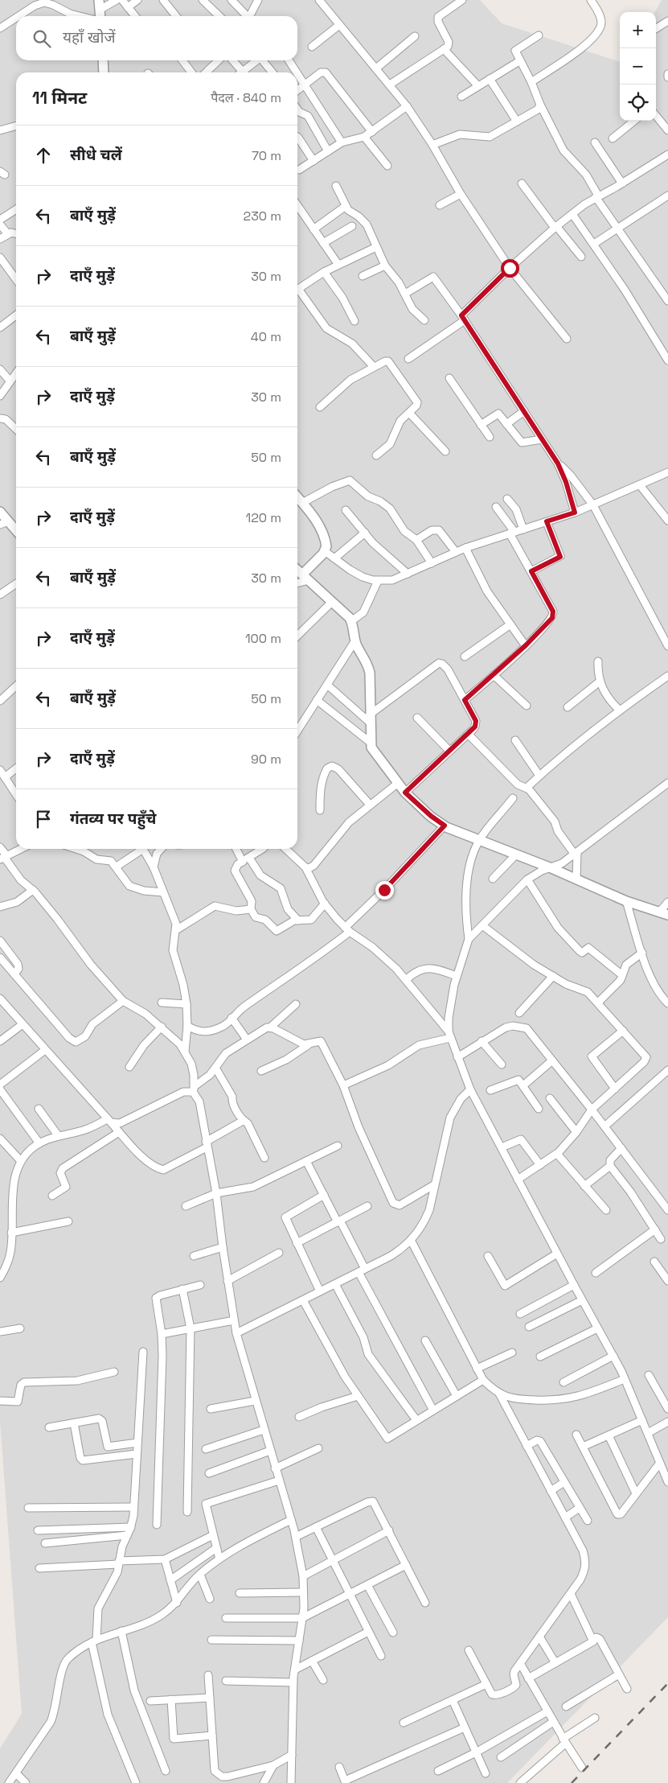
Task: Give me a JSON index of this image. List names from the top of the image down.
{
  "page": {
    "map_buttons": ["+", "−"],
    "search": "यहाँ खोजें",
    "heading": ["11 मिनट", "पैदल · 840 m"],
    "list": [
      ["सीधे चलें", "70 m"],
      ["बाएँ मुड़ें", "230 m"],
      ["दाएँ मुड़ें", "30 m"],
      ["बाएँ मुड़ें", "40 m"],
      ["दाएँ मुड़ें", "30 m"],
      ["बाएँ मुड़ें", "50 m"],
      ["दाएँ मुड़ें", "120 m"],
      ["बाएँ मुड़ें", "30 m"],
      ["दाएँ मुड़ें", "100 m"],
      ["बाएँ मुड़ें", "50 m"],
      ["दाएँ मुड़ें", "90 m"],
      "गंतव्य पर पहुँचे"
    ]
  }
}
